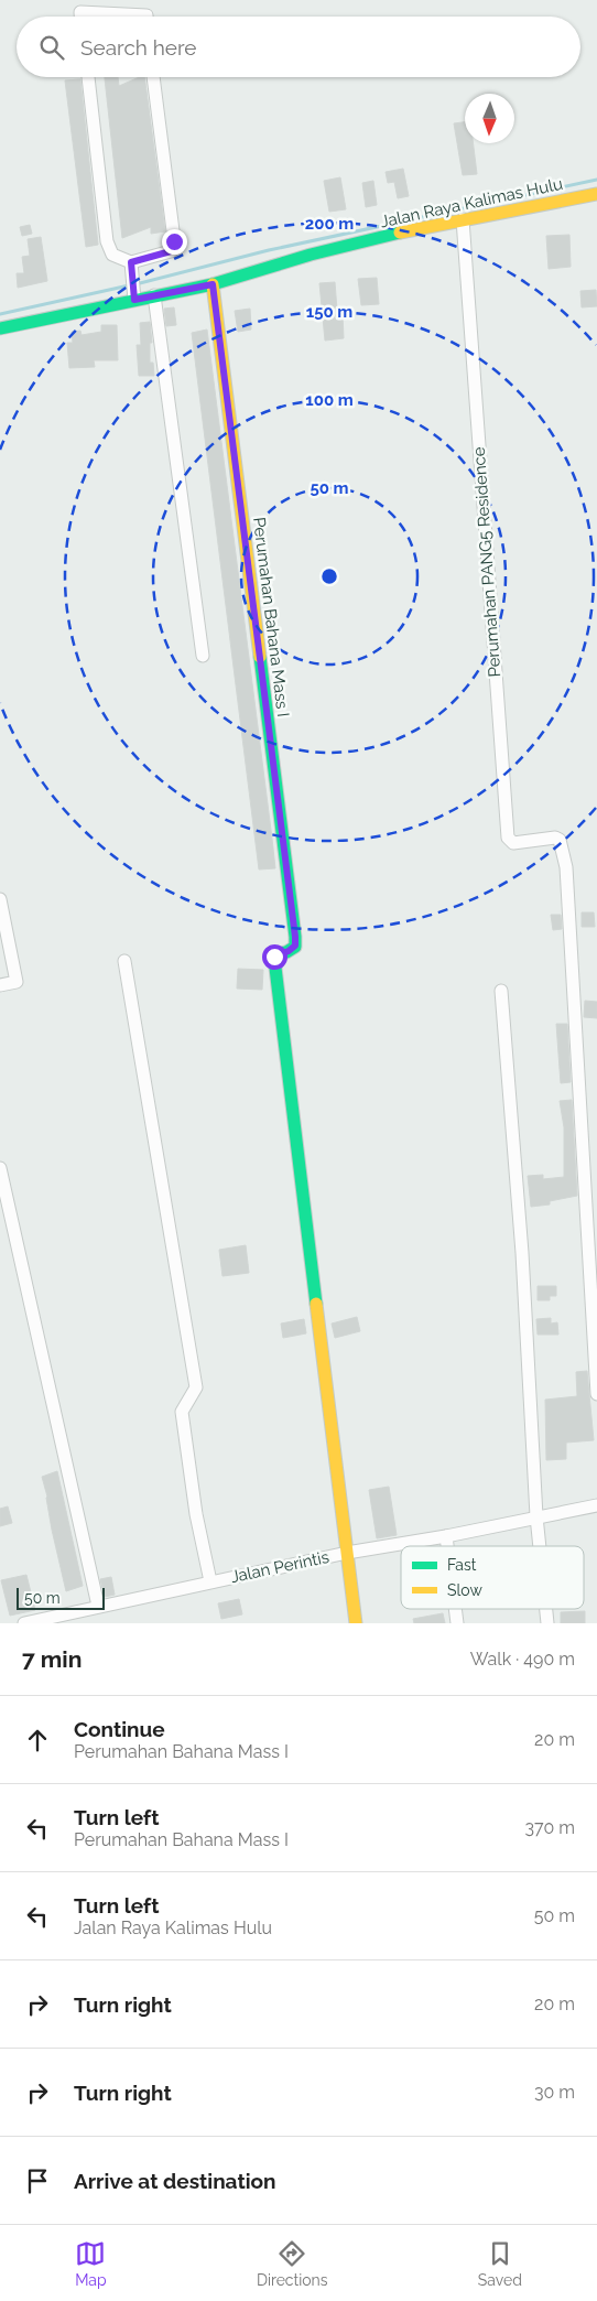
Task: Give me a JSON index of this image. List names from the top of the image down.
{
  "streets": {
    "street": [
      "Jalan Raya Kalimas Hulu",
      "Perumahan PANG5 Residence",
      "Perumahan Bahana Mass I",
      "Jalan Perintis"
    ]
  },
  "crossings": [
    ["Jalan Raya Kalimas Hulu", "Perumahan PANG5 Residence"],
    ["Jalan Raya Kalimas Hulu", "Perumahan Bahana Mass I"],
    ["Perumahan Bahana Mass I", "Jalan Perintis"]
  ],
  "legend": ["Fast", "Slow"],
  "scale_bar": "50 m",
  "north": "bottom",
  "page": {
    "search": "Search here",
    "scale": "50 m",
    "heading": ["7 min", "Walk · 490 m"],
    "list": [
      ["Continue", "Perumahan Bahana Mass I", "20 m"],
      ["Turn left", "Perumahan Bahana Mass I", "370 m"],
      ["Turn left", "Jalan Raya Kalimas Hulu", "50 m"],
      ["Turn right", "20 m"],
      ["Turn right", "30 m"],
      "Arrive at destination"
    ],
    "nav": ["Map", "Directions", "Saved"]
  },
  "rings": [
    "200 m",
    "150 m",
    "100 m",
    "50 m"
  ]
}
